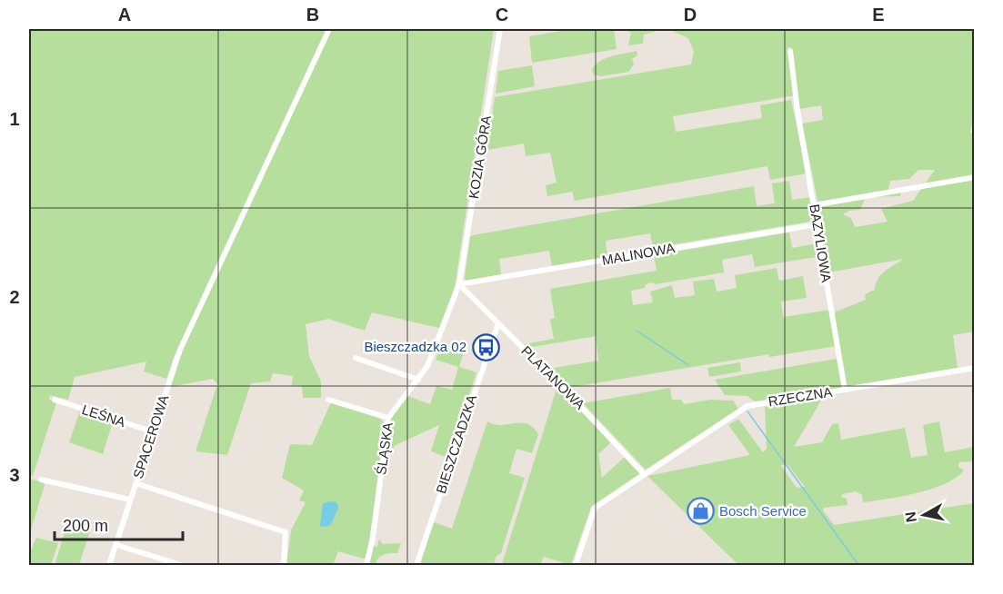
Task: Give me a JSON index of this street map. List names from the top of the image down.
{
  "streets": {
    "street": [
      "KOZIA GÓRA",
      "BAZYLIOWA",
      "MALINOWA",
      "PLATANOWA",
      "RZECZNA",
      "LEŚNA",
      "SPACEROWA",
      "BIESZCZADZKA",
      "ŚLĄSKA"
    ]
  },
  "crossings": [
    ["KOZIA GÓRA", "MALINOWA"],
    ["KOZIA GÓRA", "PLATANOWA"],
    ["KOZIA GÓRA", "ŚLĄSKA"],
    ["BAZYLIOWA", "MALINOWA"],
    ["BAZYLIOWA", "RZECZNA"],
    ["MALINOWA", "PLATANOWA"],
    ["MALINOWA", "ŚLĄSKA"],
    ["PLATANOWA", "RZECZNA"],
    ["PLATANOWA", "BIESZCZADZKA"],
    ["PLATANOWA", "ŚLĄSKA"],
    ["LEŚNA", "SPACEROWA"]
  ],
  "places": {
    "bus stop": ["Bieszczadzka 02"],
    "shop": ["Bosch Service"]
  },
  "scale_bar": "200 m",
  "north": "left",
  "grid": {
    "columns": [
      "A",
      "B",
      "C",
      "D",
      "E"
    ],
    "rows": ["1", "2", "3"]
  }
}
